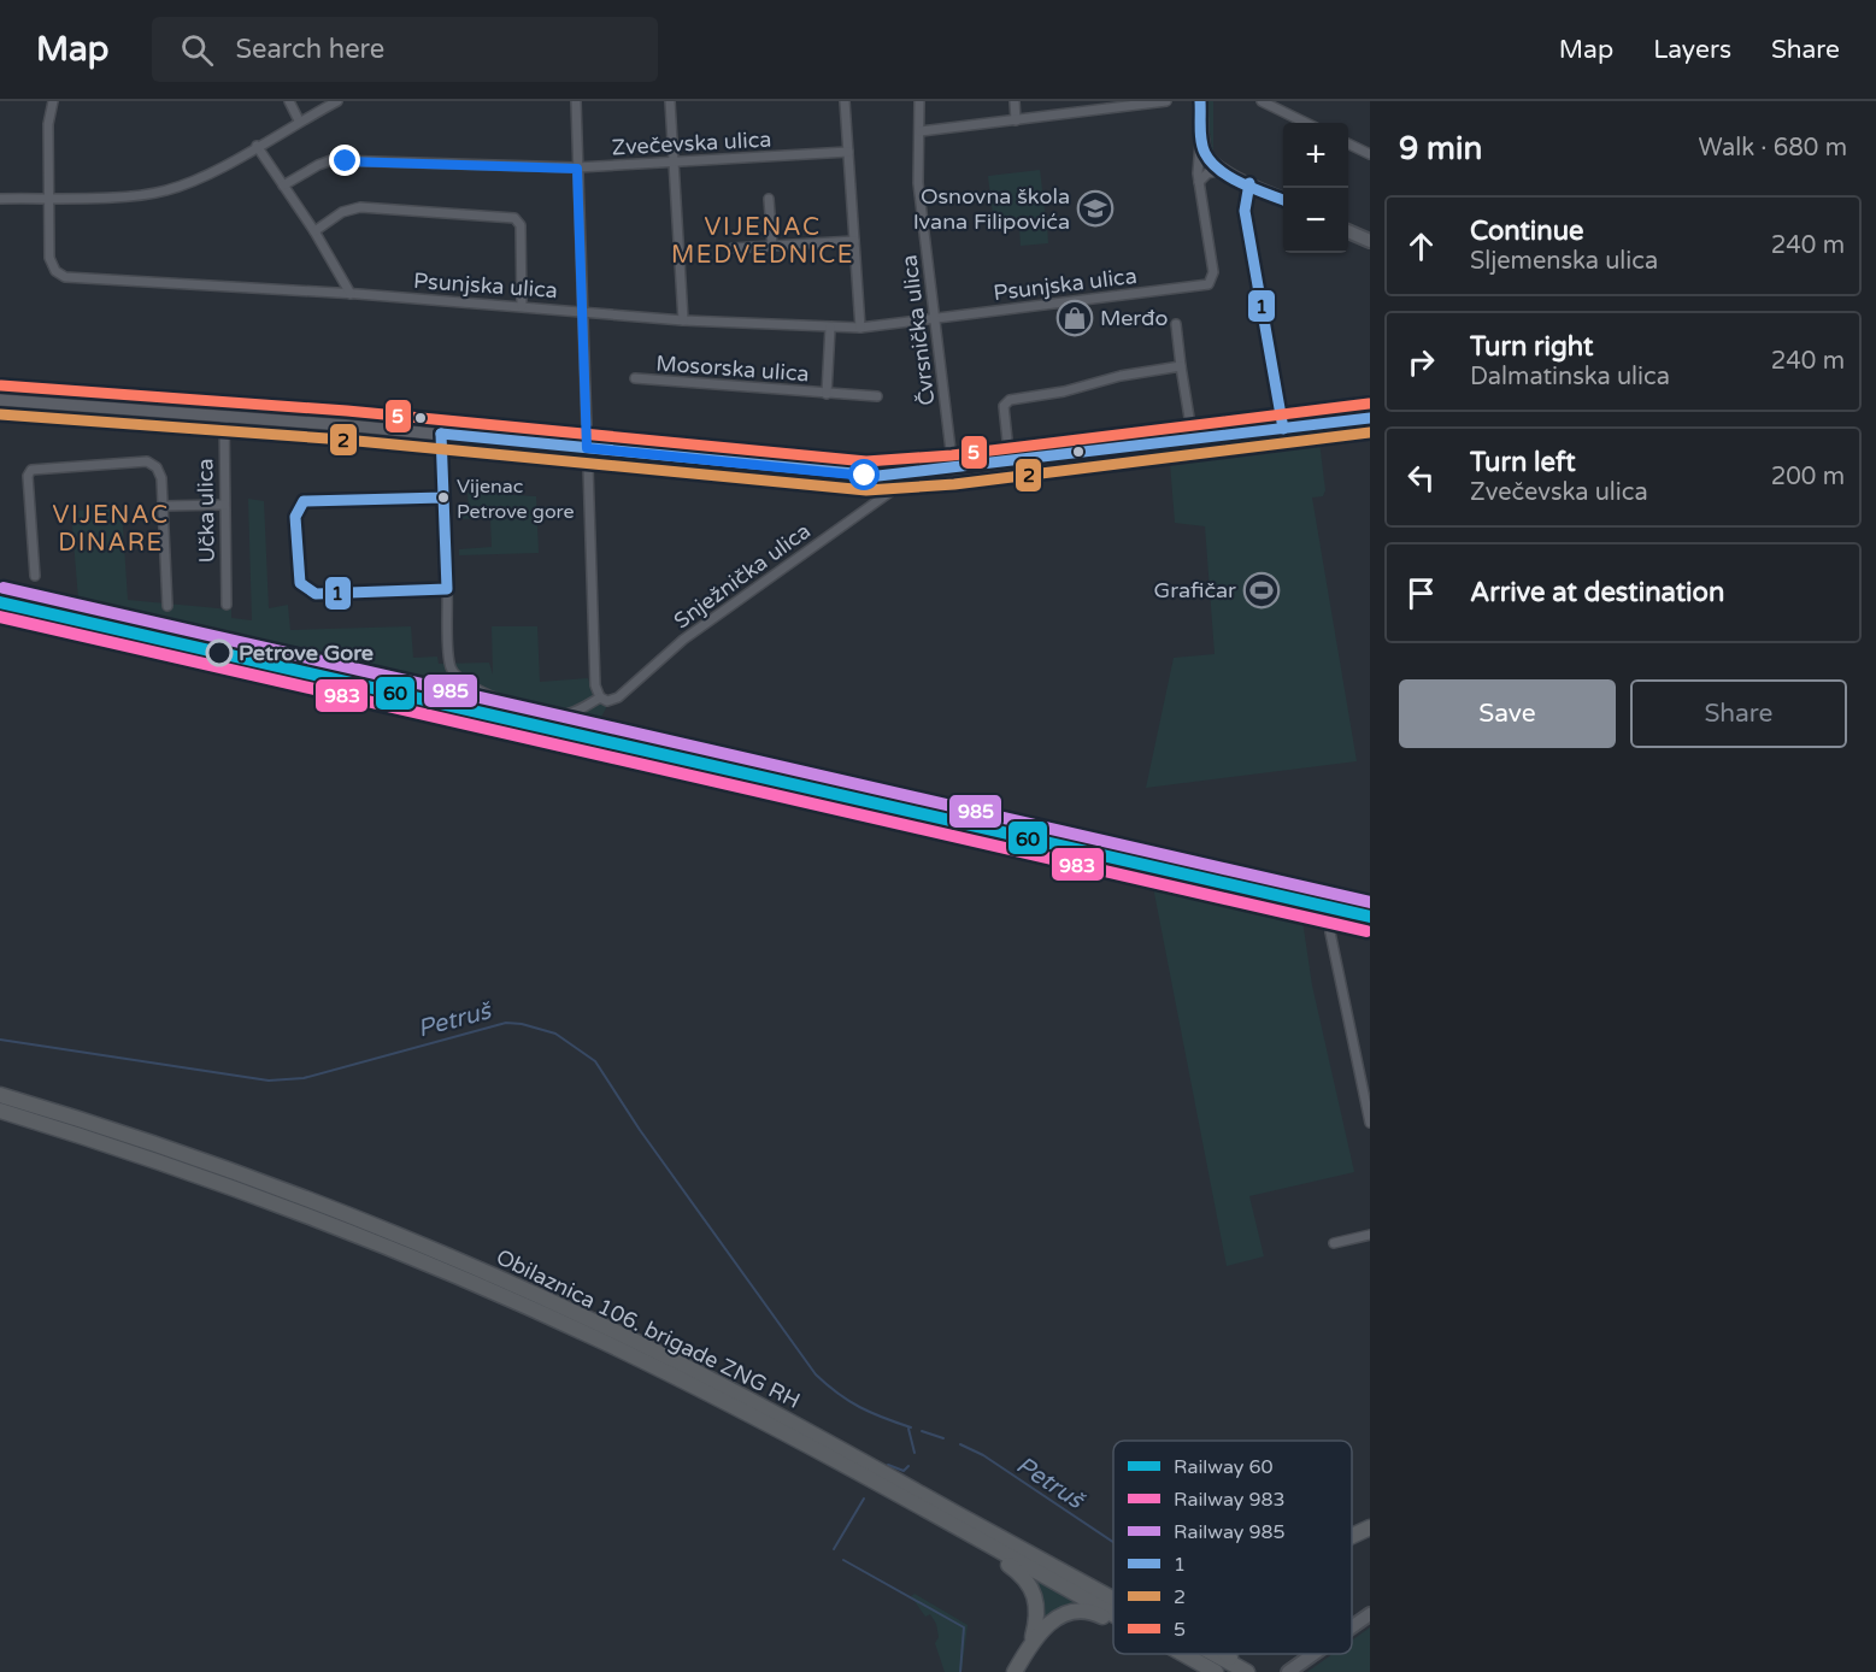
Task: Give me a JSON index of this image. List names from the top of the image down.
{
  "streets": {
    "highway": ["Obilaznica 106. brigade ZNG RH"],
    "street": [
      "Zvečevska ulica",
      "Psunjska ulica",
      "Čvrsnička ulica",
      "Mosorska ulica",
      "Učka ulica",
      "Snježnička ulica"
    ]
  },
  "crossings": [
    ["Psunjska ulica", "Čvrsnička ulica"],
    ["Psunjska ulica", "Mosorska ulica"]
  ],
  "districts": ["VIJENAC MEDVEDNICE", "VIJENAC DINARE"],
  "water": ["Petruš"],
  "places": {
    "school or university": ["Osnovna škola Ivana Filipovića"],
    "shop": ["Merđo"],
    "other": ["Vijenac Petrove gore", "Petrove Gore"],
    "sports": ["Grafičar"]
  },
  "lines": [
    "transit line 1",
    "transit line 5",
    "transit line 2",
    "rail line 985",
    "rail line 60",
    "rail line 983"
  ],
  "legend": [
    "Railway 60",
    "Railway 983",
    "Railway 985",
    "1",
    "2",
    "5"
  ],
  "page": {
    "header": "Map",
    "search": "Search here",
    "nav": ["Map", "Layers", "Share"],
    "heading": ["9 min", "Walk · 680 m"],
    "map_buttons": ["+", "−"],
    "list": [
      ["Continue", "Sljemenska ulica", "240 m"],
      ["Turn right", "Dalmatinska ulica", "240 m"],
      ["Turn left", "Zvečevska ulica", "200 m"],
      "Arrive at destination"
    ],
    "buttons": ["Save", "Share"]
  }
}
